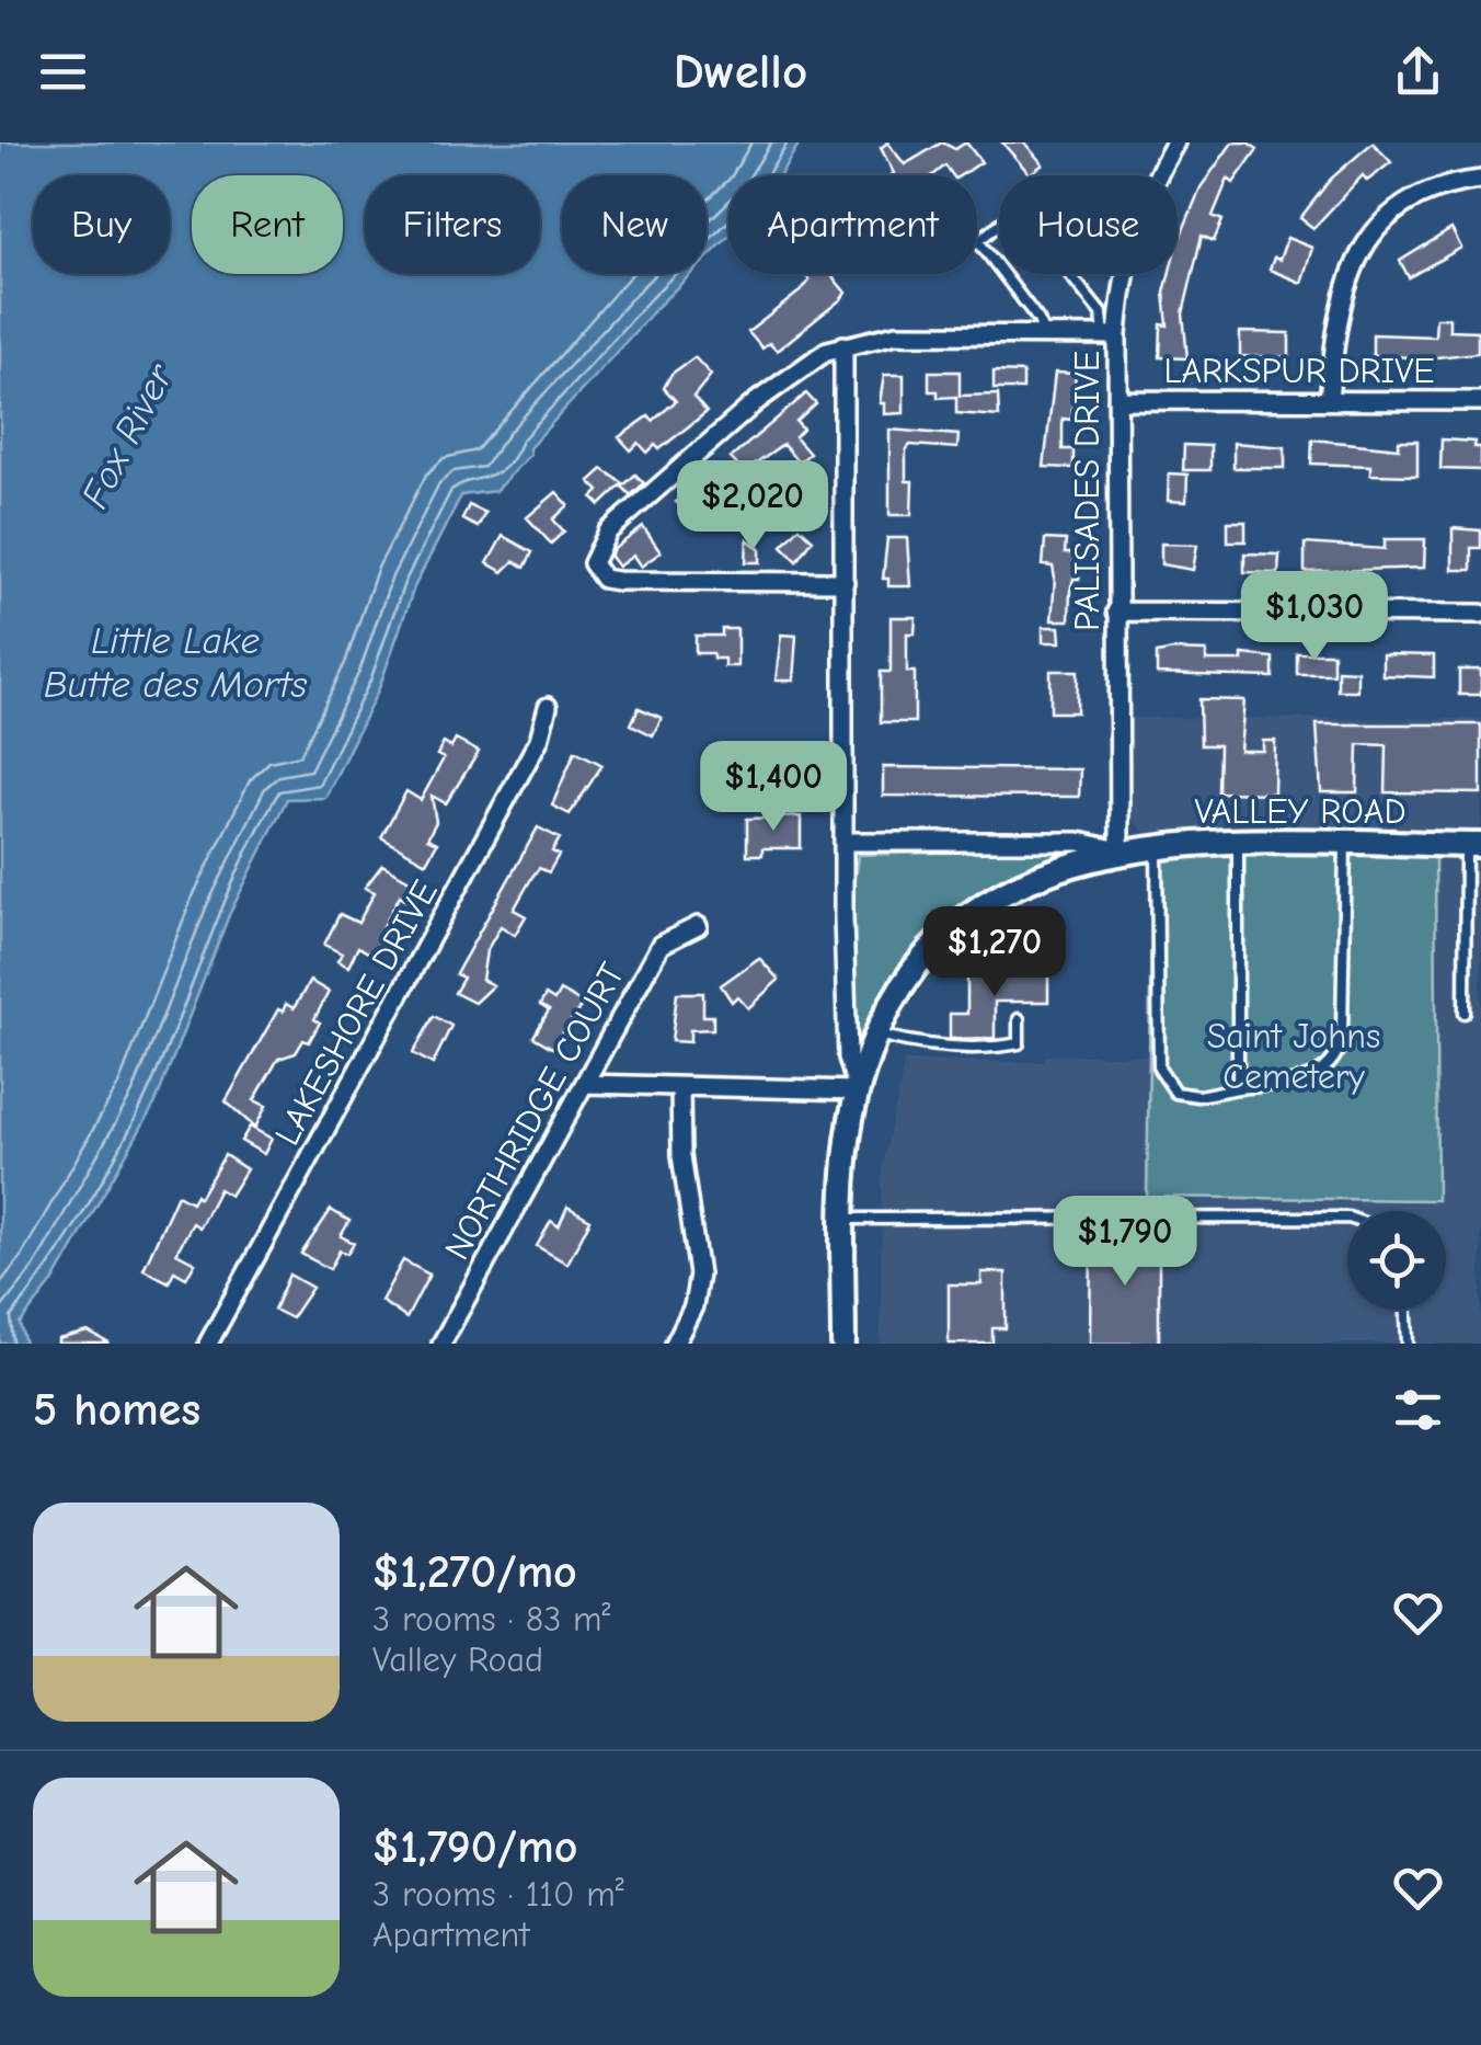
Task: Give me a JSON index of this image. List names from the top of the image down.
{
  "streets": {
    "main road": ["VALLEY ROAD"],
    "street": [
      "LARKSPUR DRIVE",
      "PALISADES DRIVE",
      "LAKESHORE DRIVE",
      "NORTHRIDGE COURT"
    ]
  },
  "crossings": [
    ["LARKSPUR DRIVE", "PALISADES DRIVE"],
    ["PALISADES DRIVE", "VALLEY ROAD"]
  ],
  "water": ["Fox River", "Little Lake Butte des Morts"],
  "parks": ["Saint Johns Cemetery"],
  "page": {
    "header": "Dwello",
    "chip": [
      "Buy",
      "Rent",
      "Filters",
      "New",
      "Apartment",
      "House"
    ],
    "price": [
      "$2,020",
      "$1,030",
      "$1,400",
      "$1,270",
      "$1,790"
    ],
    "heading": "5 homes",
    "list": [
      {
        "name": "$1,270/mo",
        "note": "3 rooms · 83 m² · Valley Road"
      },
      {
        "name": "$1,790/mo",
        "note": "3 rooms · 110 m² · Apartment"
      }
    ]
  }
}
